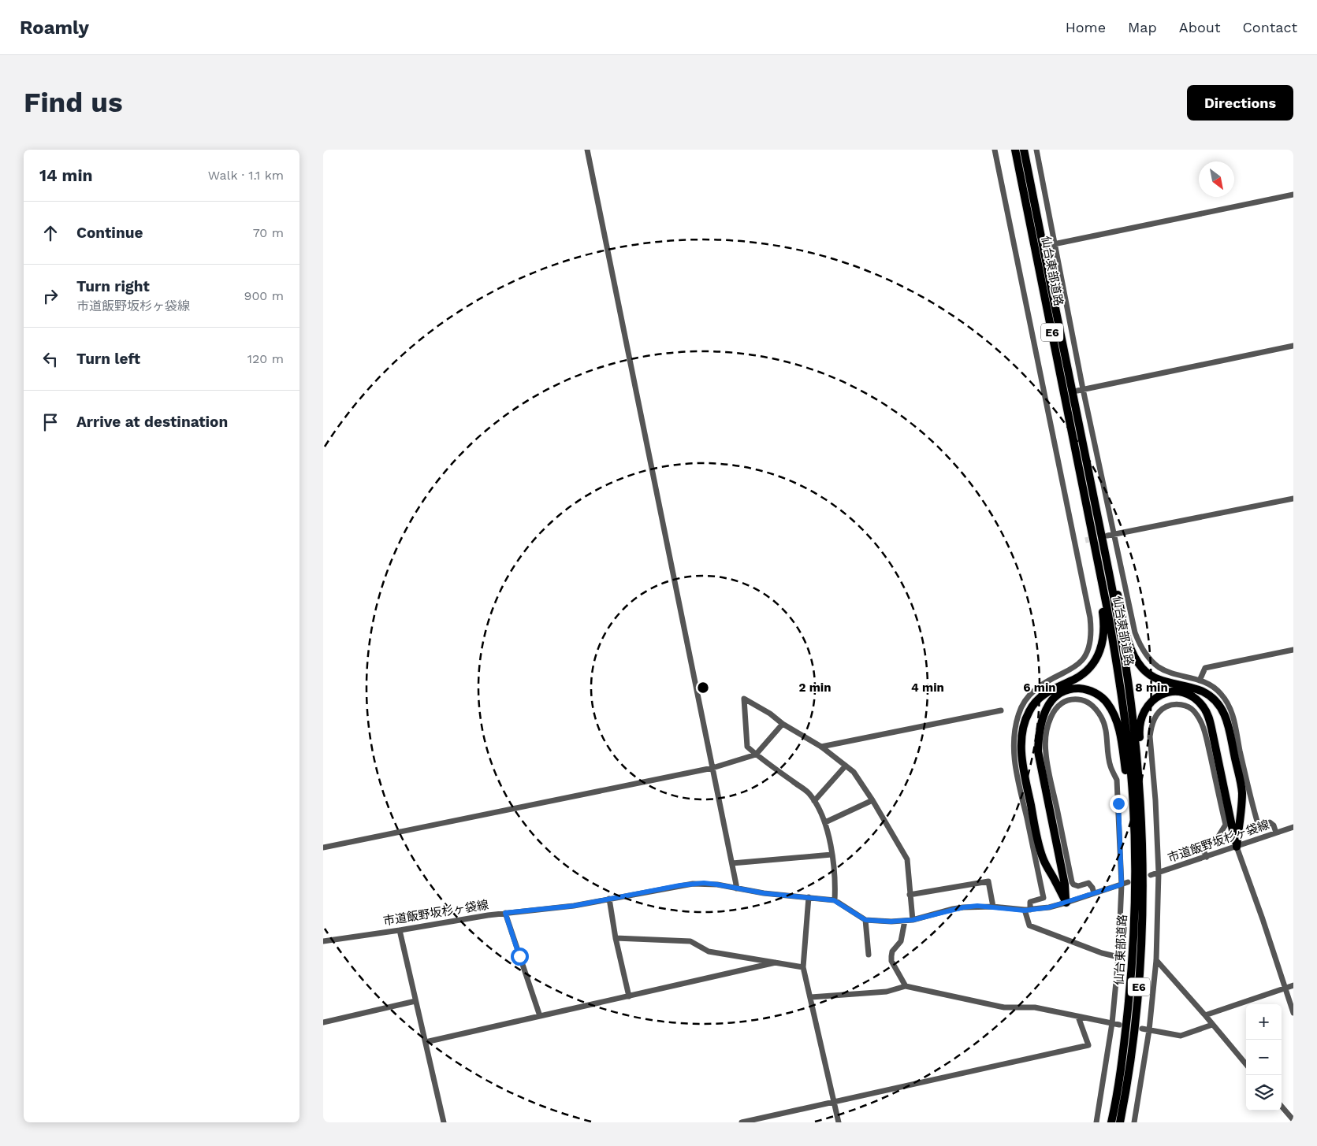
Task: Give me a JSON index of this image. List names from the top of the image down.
{
  "streets": {
    "highway": ["仙台東部道路", "E6"],
    "street": ["市道飯野坂杉ヶ袋線"]
  },
  "north": "bottom right",
  "page": {
    "header": "Roamly",
    "nav": [
      "Home",
      "Map",
      "About",
      "Contact"
    ],
    "buttons": "Directions",
    "title": "Find us",
    "heading": ["14 min", "Walk · 1.1 km"],
    "list": [
      ["Continue", "70 m"],
      ["Turn right", "市道飯野坂杉ヶ袋線", "900 m"],
      ["Turn left", "120 m"],
      "Arrive at destination"
    ],
    "map_buttons": ["+", "−"]
  },
  "rings": [
    "2 min",
    "4 min",
    "6 min",
    "8 min"
  ]
}
